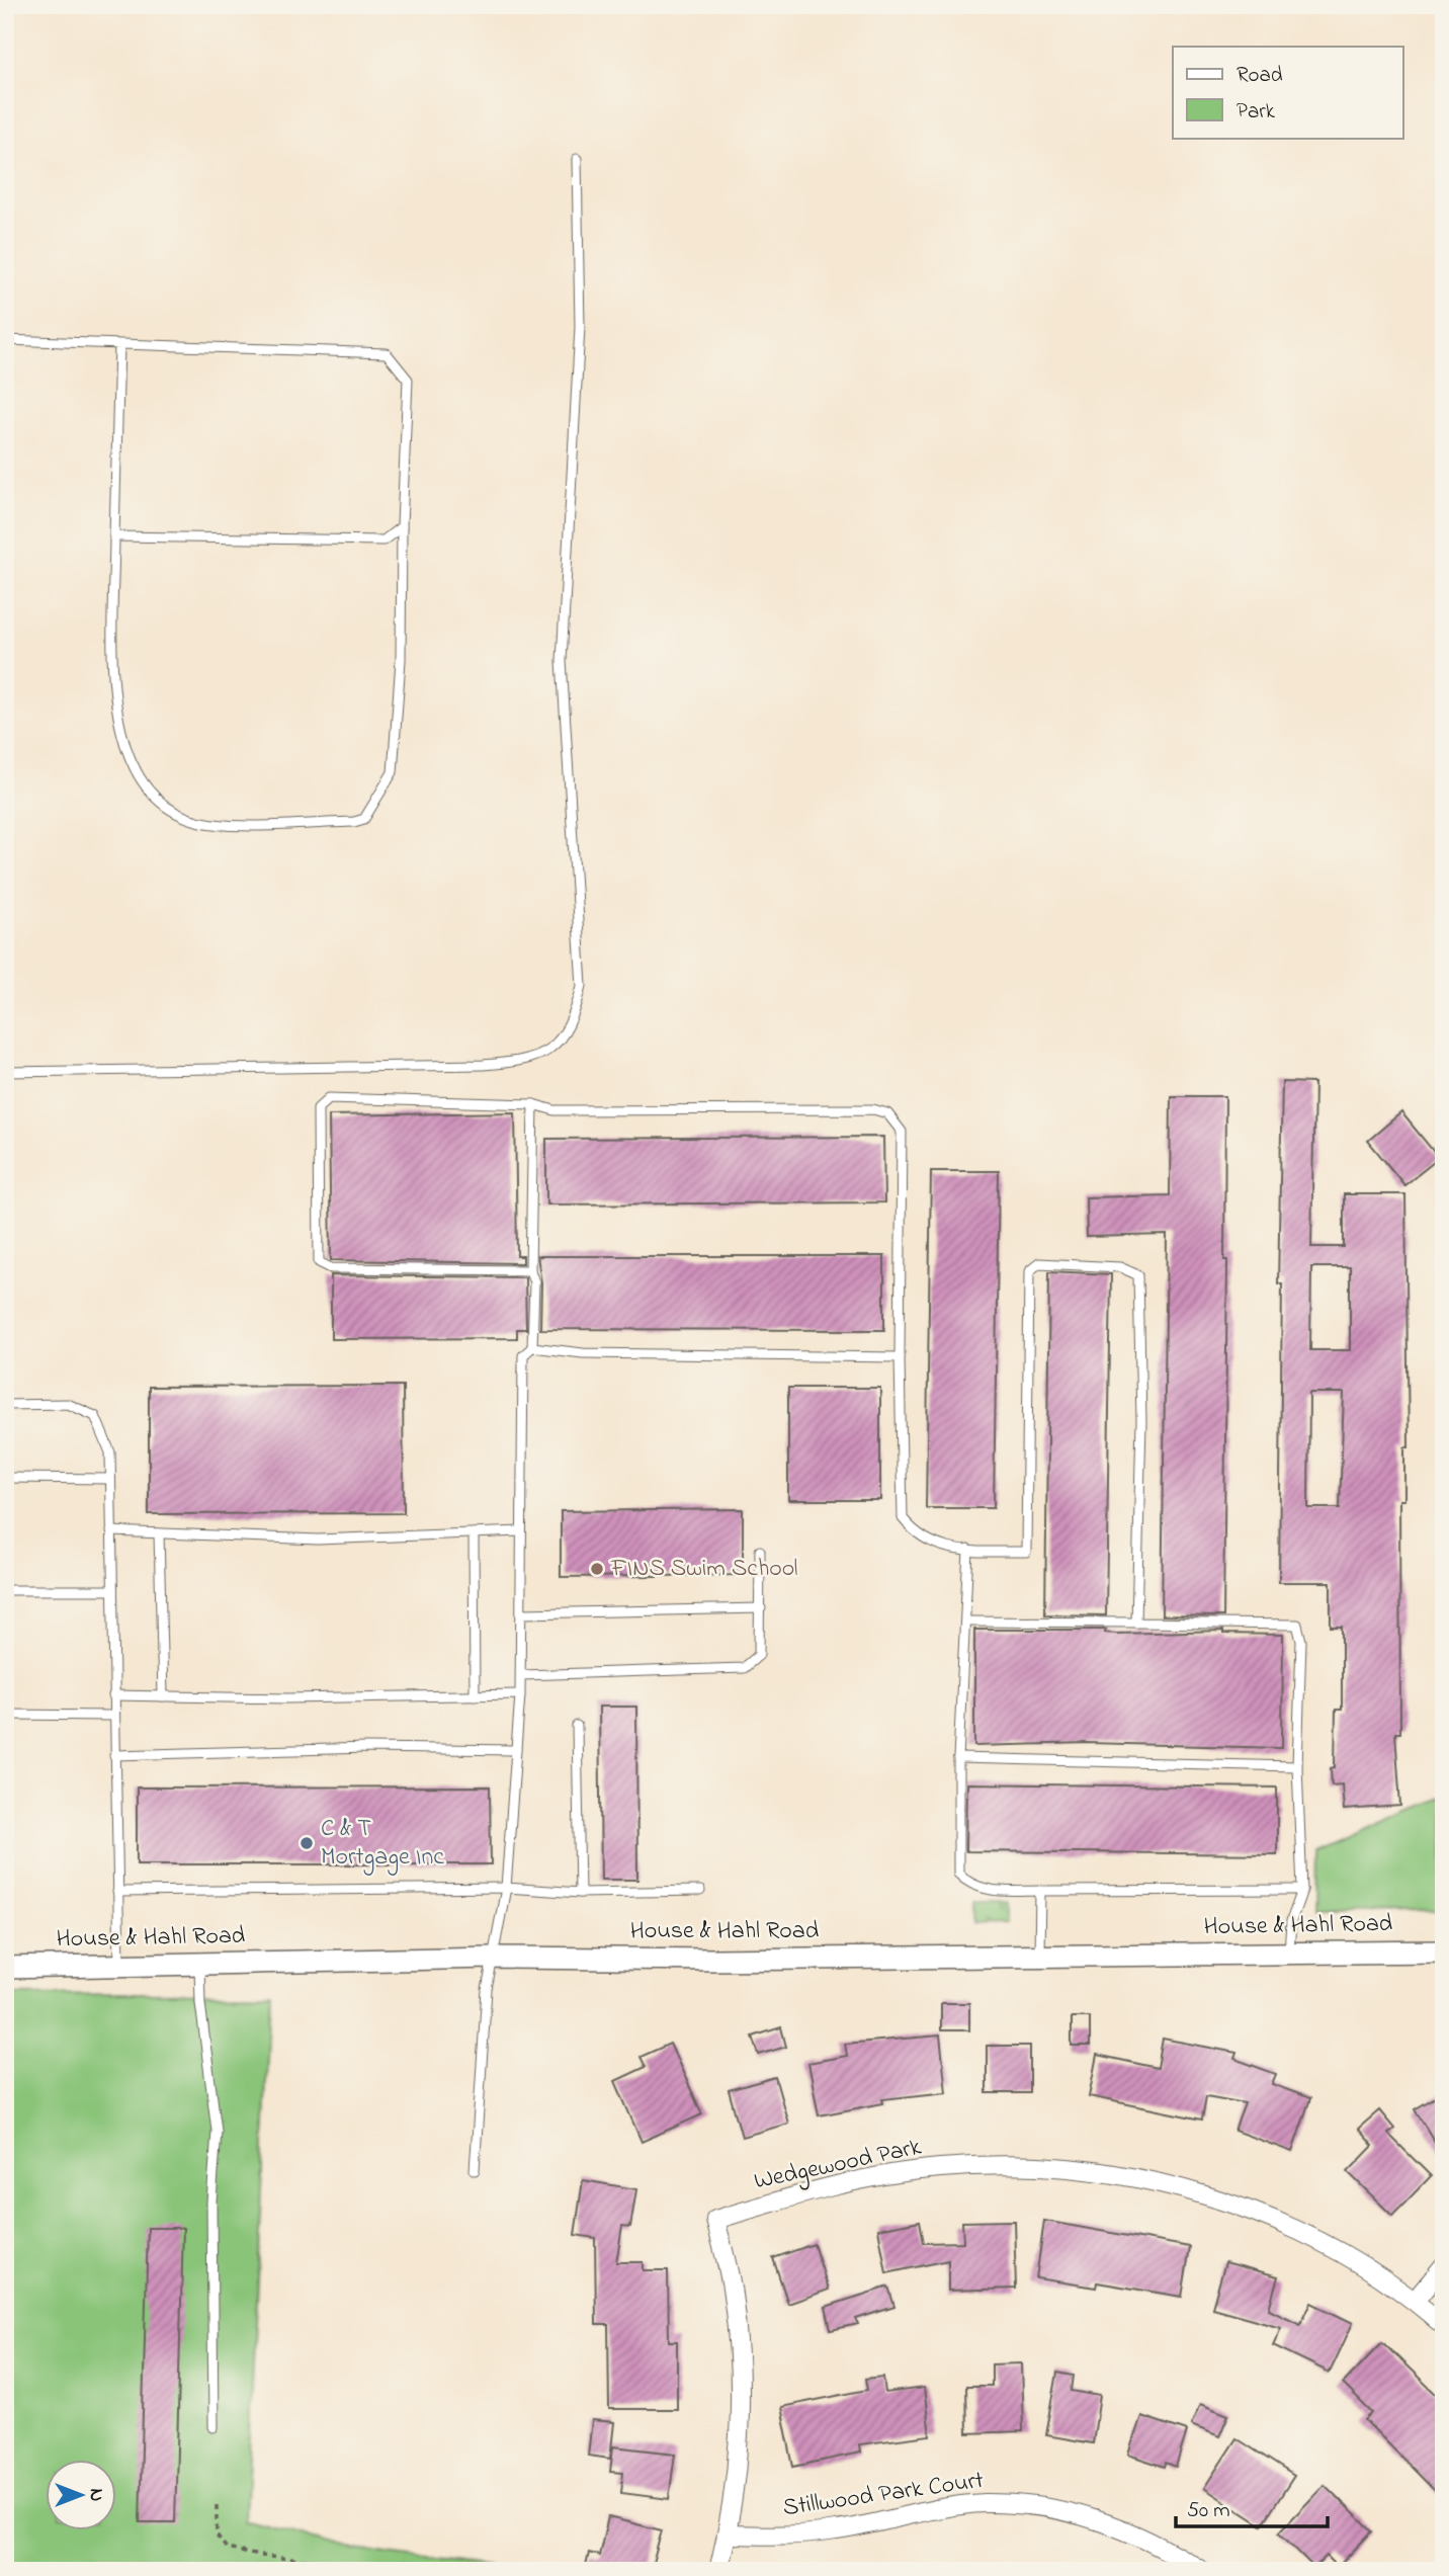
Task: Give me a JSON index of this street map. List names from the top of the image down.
{
  "streets": {
    "street": ["House & Hahl Road", "Wedgewood Park", "Stillwood Park Court"]
  },
  "crossings": [
    ["Wedgewood Park", "Stillwood Park Court"]
  ],
  "places": ["FINS Swim School", "C & T Mortgage Inc"],
  "legend": ["Road", "Park"],
  "scale_bar": "50 m",
  "north": "right"
}
